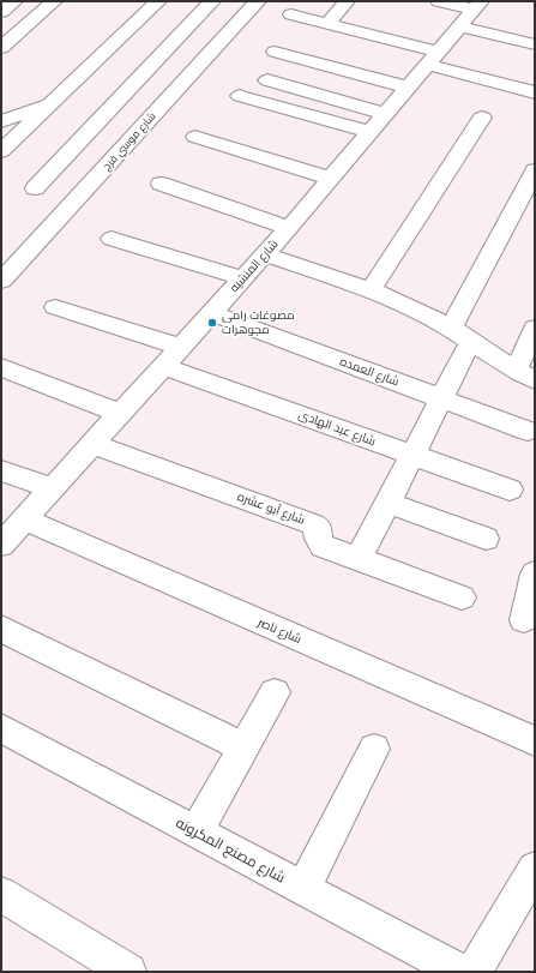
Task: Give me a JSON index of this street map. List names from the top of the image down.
{
  "streets": {
    "street": [
      "شارع موسي فرج",
      "شارع المنشيه",
      "شارع العمده",
      "شارع عبد الهادى",
      "شارع أبو عشره",
      "شارع ناصر",
      "شارع مصنع المكرونه"
    ]
  },
  "crossings": [
    ["شارع المنشيه", "شارع العمده"],
    ["شارع المنشيه", "شارع عبد الهادى"],
    ["شارع المنشيه", "شارع أبو عشره"],
    ["شارع المنشيه", "شارع ناصر"]
  ],
  "places": ["مصوغات رامى مجوهرات"]
}
